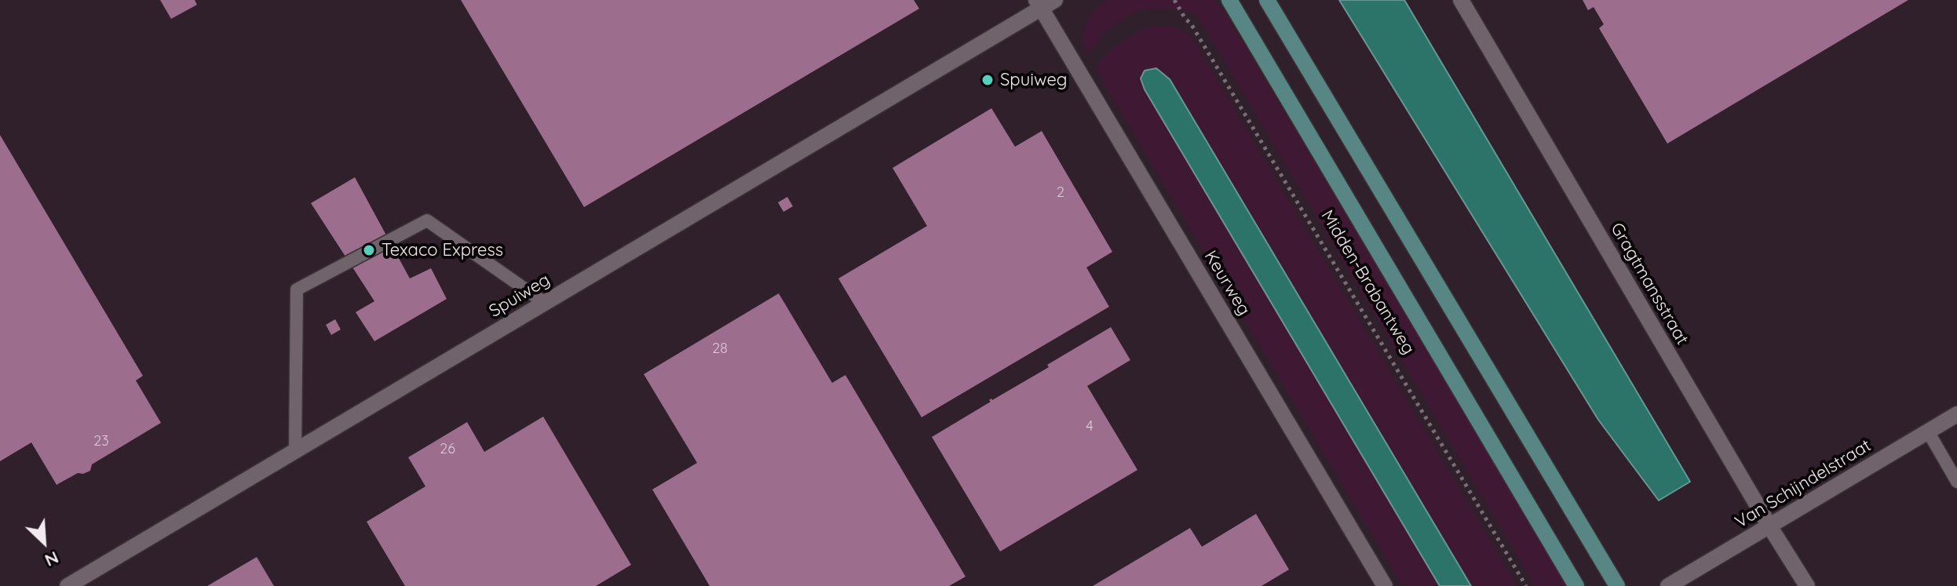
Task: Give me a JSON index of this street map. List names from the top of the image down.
{
  "streets": {
    "street": [
      "Midden-Brabantweg",
      "Keurweg",
      "Gragtmansstraat",
      "Spuiweg",
      "Van Schijndelstraat"
    ]
  },
  "crossings": [
    ["Keurweg", "Spuiweg"],
    ["Gragtmansstraat", "Van Schijndelstraat"]
  ],
  "places": ["Spuiweg", "Texaco Express"],
  "house_numbers": [
    "2",
    "28",
    "4",
    "23",
    "26"
  ],
  "north": "bottom right"
}
